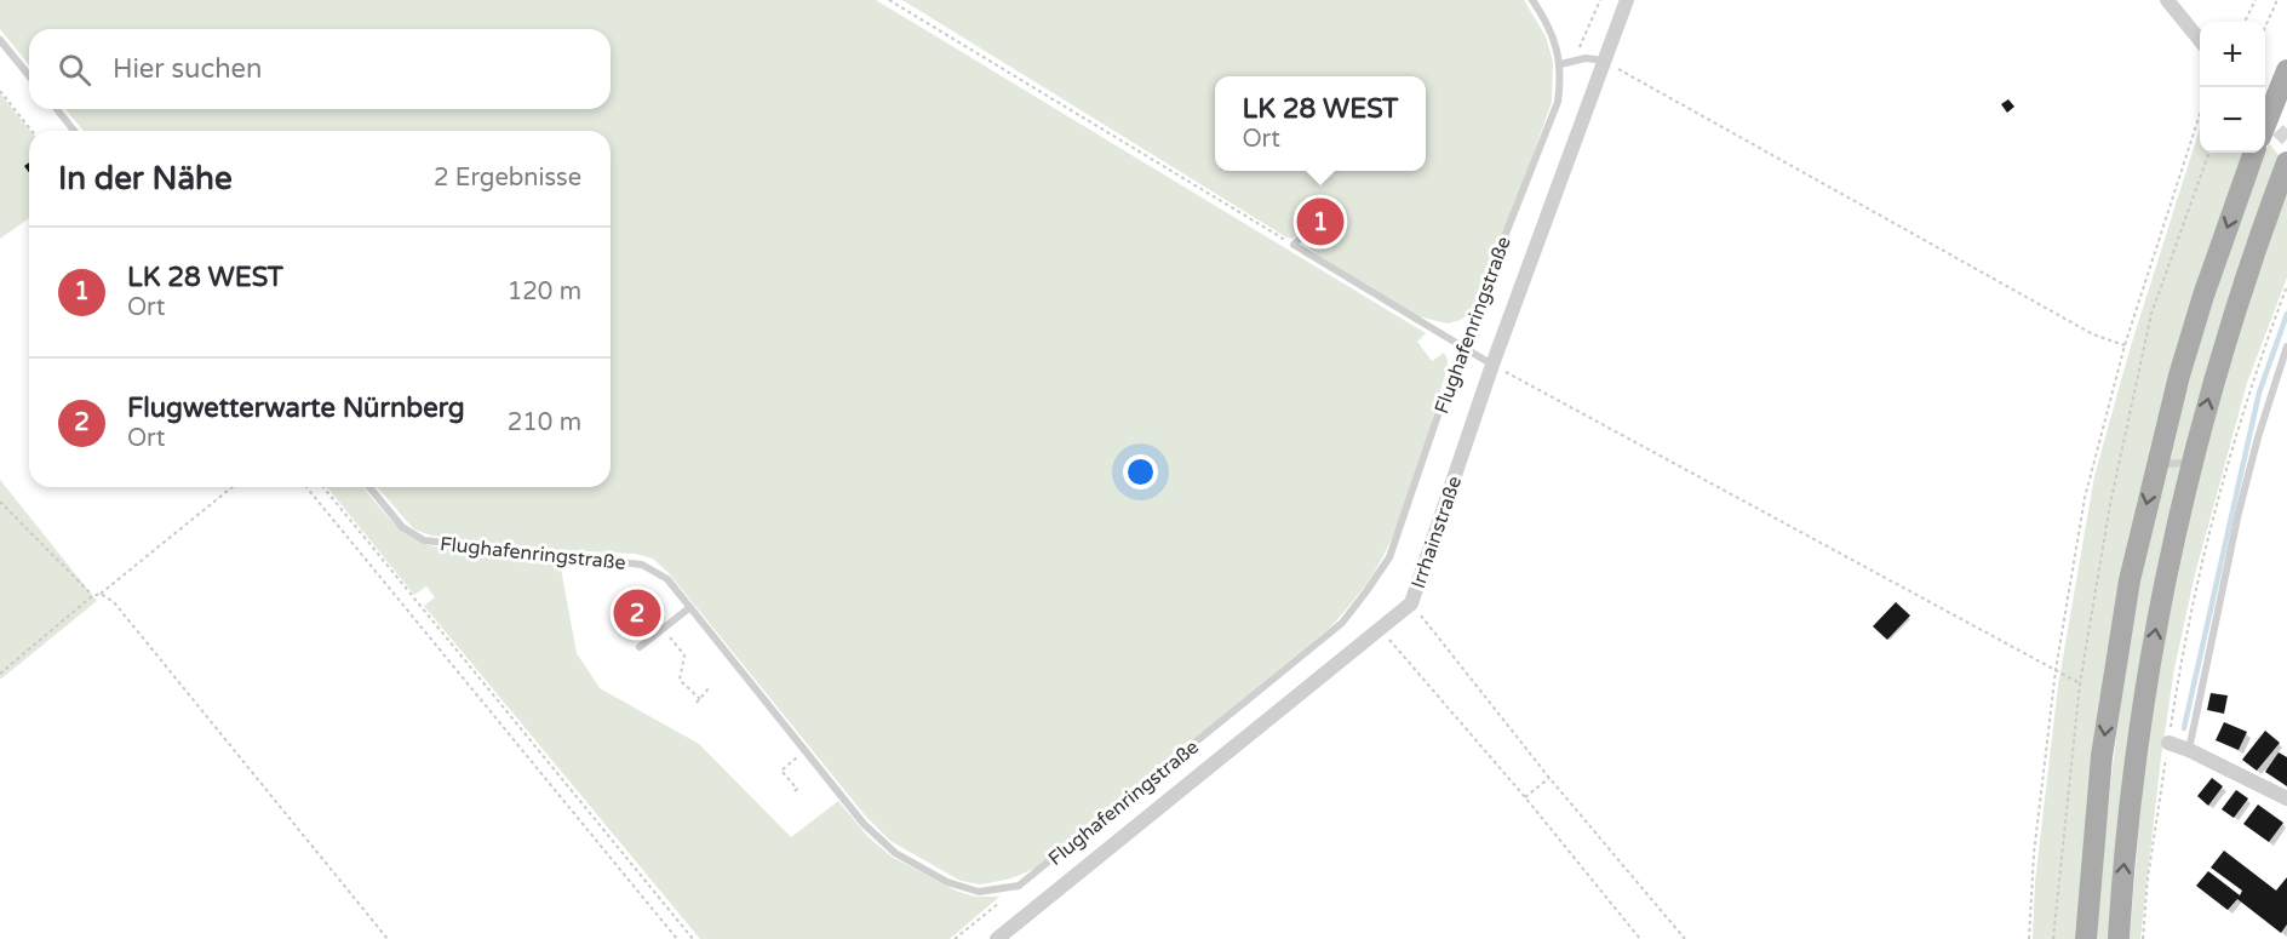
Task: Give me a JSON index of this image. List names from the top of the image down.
{
  "streets": {
    "street": ["Irrhainstraße"],
    "lane": ["Flughafenringstraße"]
  },
  "page": {
    "map_buttons": ["+", "−"],
    "search": "Hier suchen",
    "popup": ["LK 28 WEST", "Ort"],
    "heading": ["In der Nähe", "2 Ergebnisse"],
    "pins": ["1", "2"],
    "list": [
      {
        "mark": "1",
        "name": "LK 28 WEST",
        "note": "Ort",
        "value": "120 m"
      },
      {
        "mark": "2",
        "name": "Flugwetterwarte Nürnberg",
        "note": "Ort",
        "value": "210 m"
      }
    ]
  }
}
